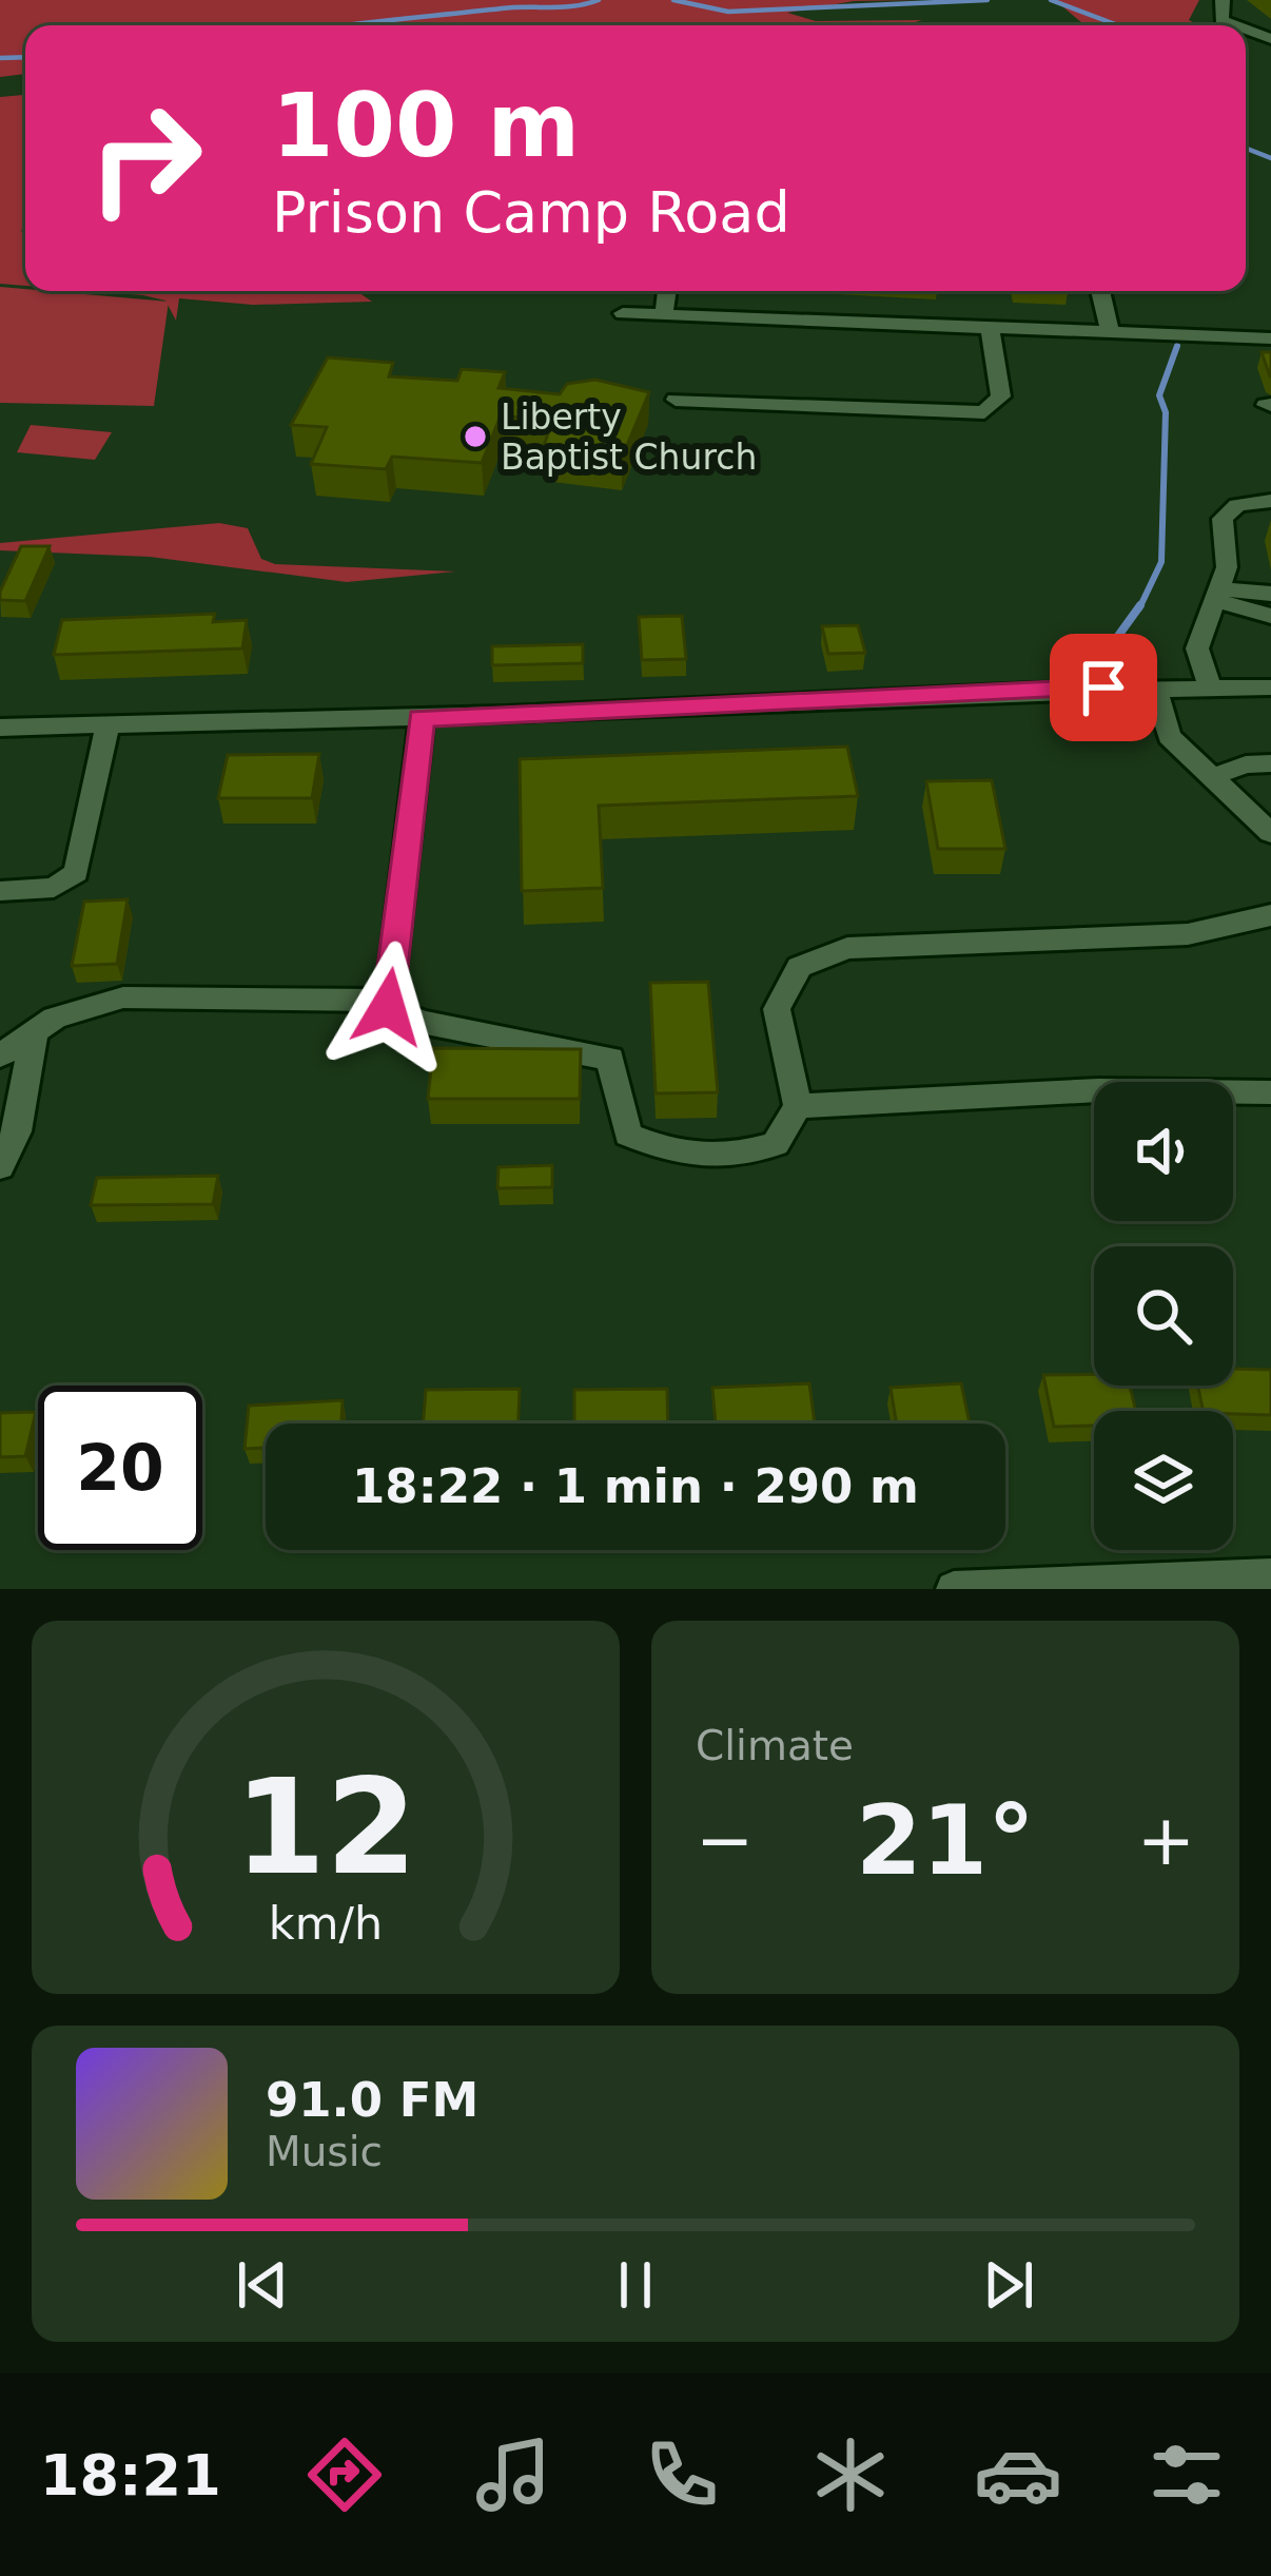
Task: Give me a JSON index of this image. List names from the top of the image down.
{
  "places": ["Liberty Baptist Church"],
  "page": {
    "turn": ["100 m", "Prison Camp Road"],
    "limit": "20",
    "trip": "18:22 · 1 min · 290 m",
    "tile": "Climate",
    "heat": ["−", "21°", "+"],
    "song": ["91.0 FM", "Music"],
    "tabs": "18:21",
    "gauge": ["12", "km/h"]
  }
}
